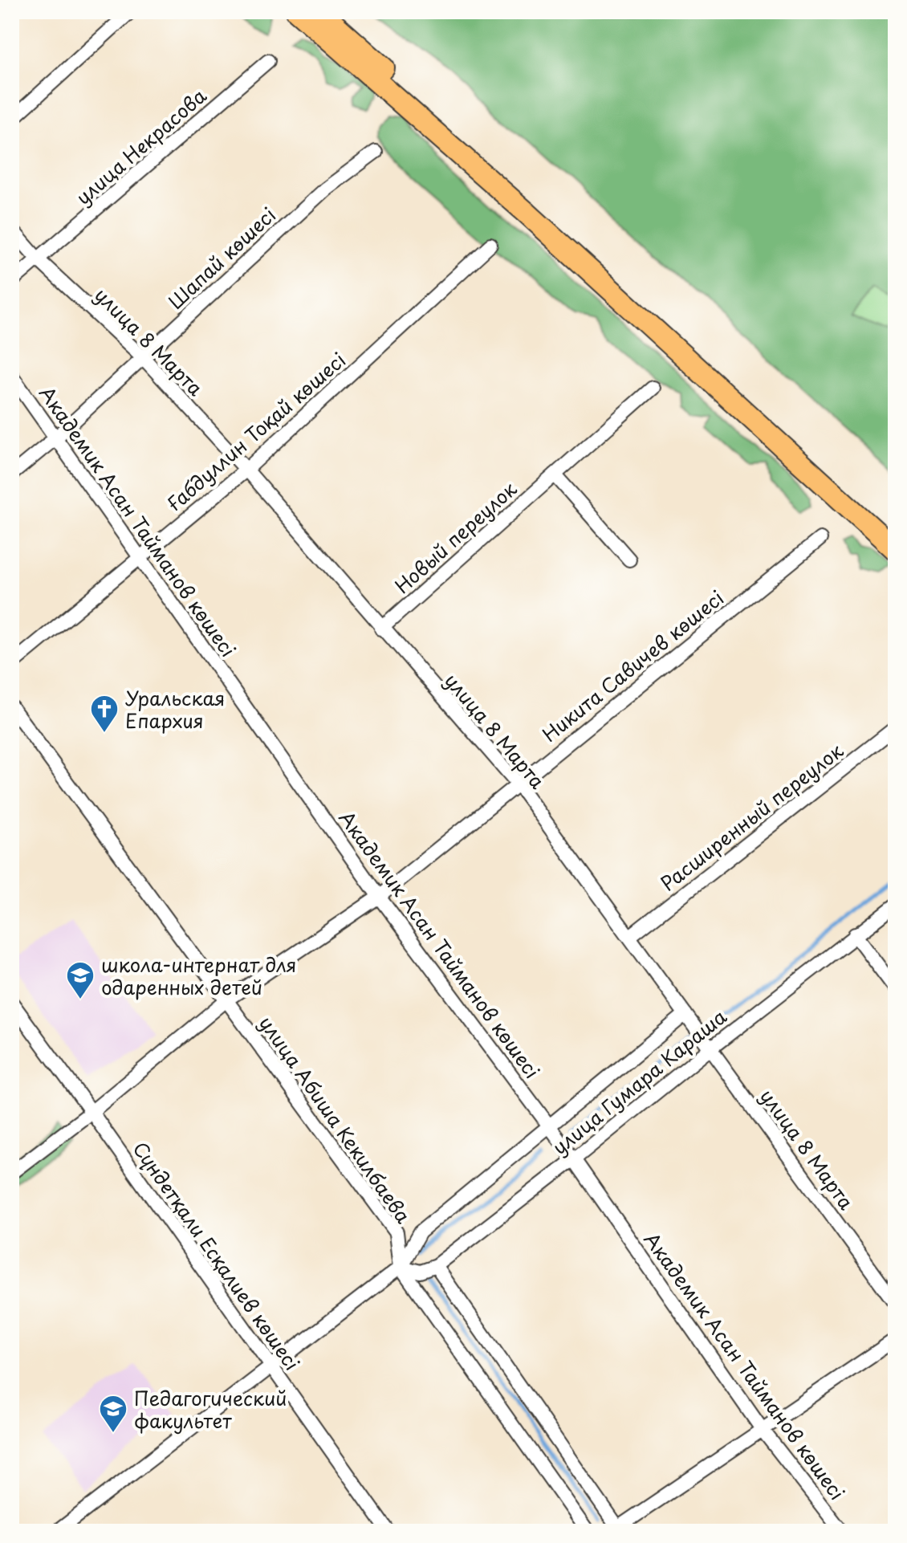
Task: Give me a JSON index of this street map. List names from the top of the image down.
{
  "streets": {
    "street": [
      "улица Некрасова",
      "Шапай көшесі",
      "улица 8 Марта",
      "Ғабдуллин Тоқай көшесі",
      "Академик Асан Тайманов көшесі",
      "Новый переулок",
      "Никита Савичев көшесі",
      "Расширенный переулок",
      "улица Гумара Караша",
      "улица Абиша Кекилбаева",
      "Сүндетқали Есқалиев көшесі"
    ]
  },
  "crossings": [
    ["улица Некрасова", "улица 8 Марта"],
    ["Шапай көшесі", "улица 8 Марта"],
    ["Шапай көшесі", "Академик Асан Тайманов көшесі"],
    ["улица 8 Марта", "Ғабдуллин Тоқай көшесі"],
    ["улица 8 Марта", "Новый переулок"],
    ["улица 8 Марта", "Никита Савичев көшесі"],
    ["улица 8 Марта", "Расширенный переулок"],
    ["улица 8 Марта", "улица Гумара Караша"],
    ["Ғабдуллин Тоқай көшесі", "Академик Асан Тайманов көшесі"],
    ["Академик Асан Тайманов көшесі", "Никита Савичев көшесі"],
    ["Академик Асан Тайманов көшесі", "улица Гумара Караша"],
    ["Никита Савичев көшесі", "улица Абиша Кекилбаева"],
    ["Никита Савичев көшесі", "Сүндетқали Есқалиев көшесі"],
    ["улица Гумара Караша", "улица Абиша Кекилбаева"],
    ["улица Гумара Караша", "Сүндетқали Есқалиев көшесі"]
  ],
  "places": {
    "church": ["Уральская Епархия"],
    "school or university": ["школа-интернат для одаренных детей", "Педагогический факультет"]
  }
}
